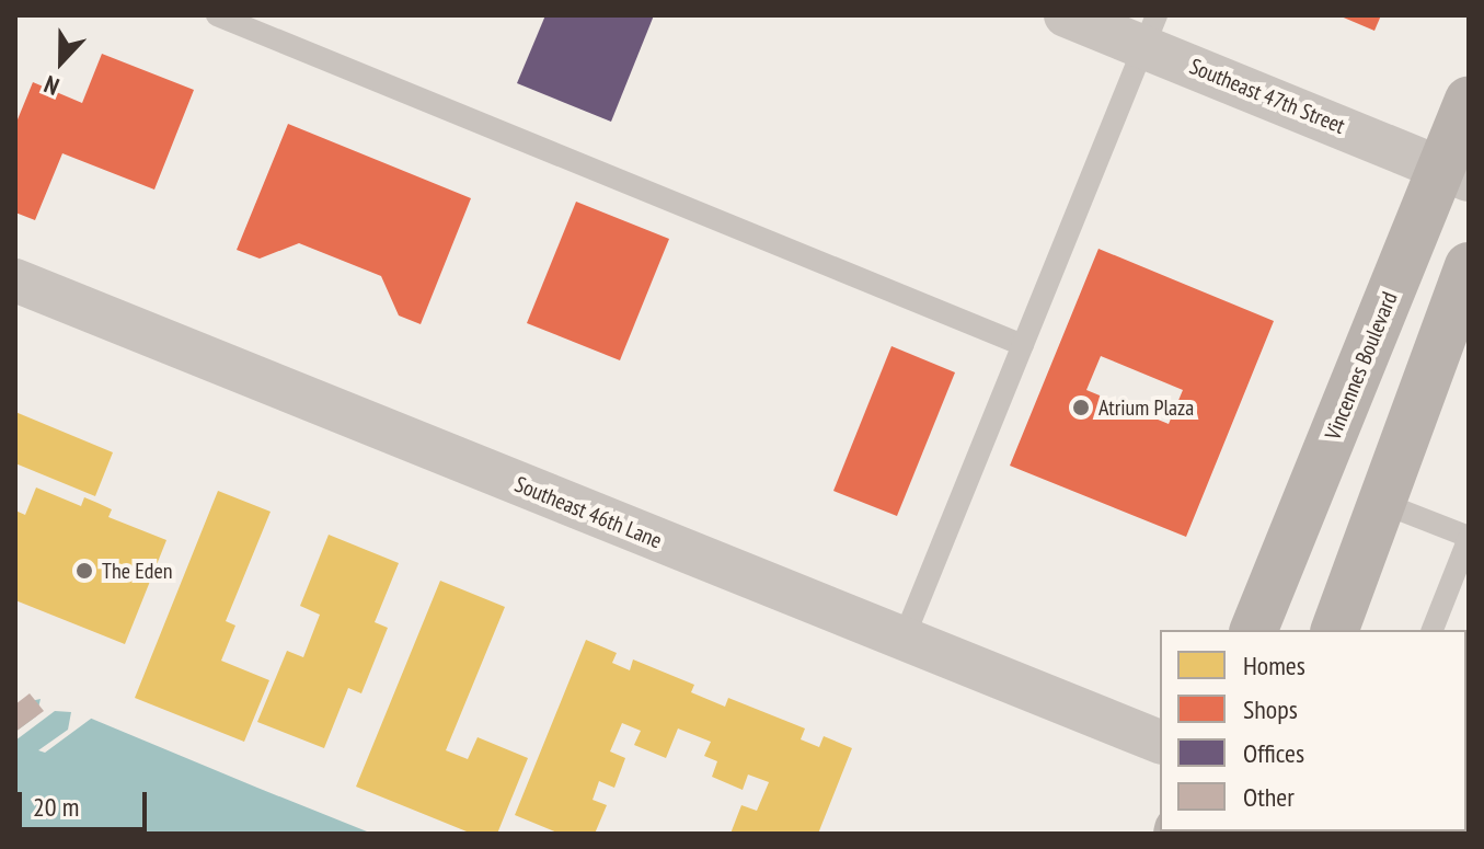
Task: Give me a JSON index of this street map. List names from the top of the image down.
{
  "streets": {
    "street": ["Southeast 47th Street", "Vincennes Boulevard", "Southeast 46th Lane"]
  },
  "crossings": [
    ["Southeast 47th Street", "Vincennes Boulevard"]
  ],
  "places": ["Atrium Plaza", "The Eden"],
  "legend": [
    "Homes",
    "Shops",
    "Offices",
    "Other"
  ],
  "scale_bar": "20 m",
  "north": "bottom"
}
